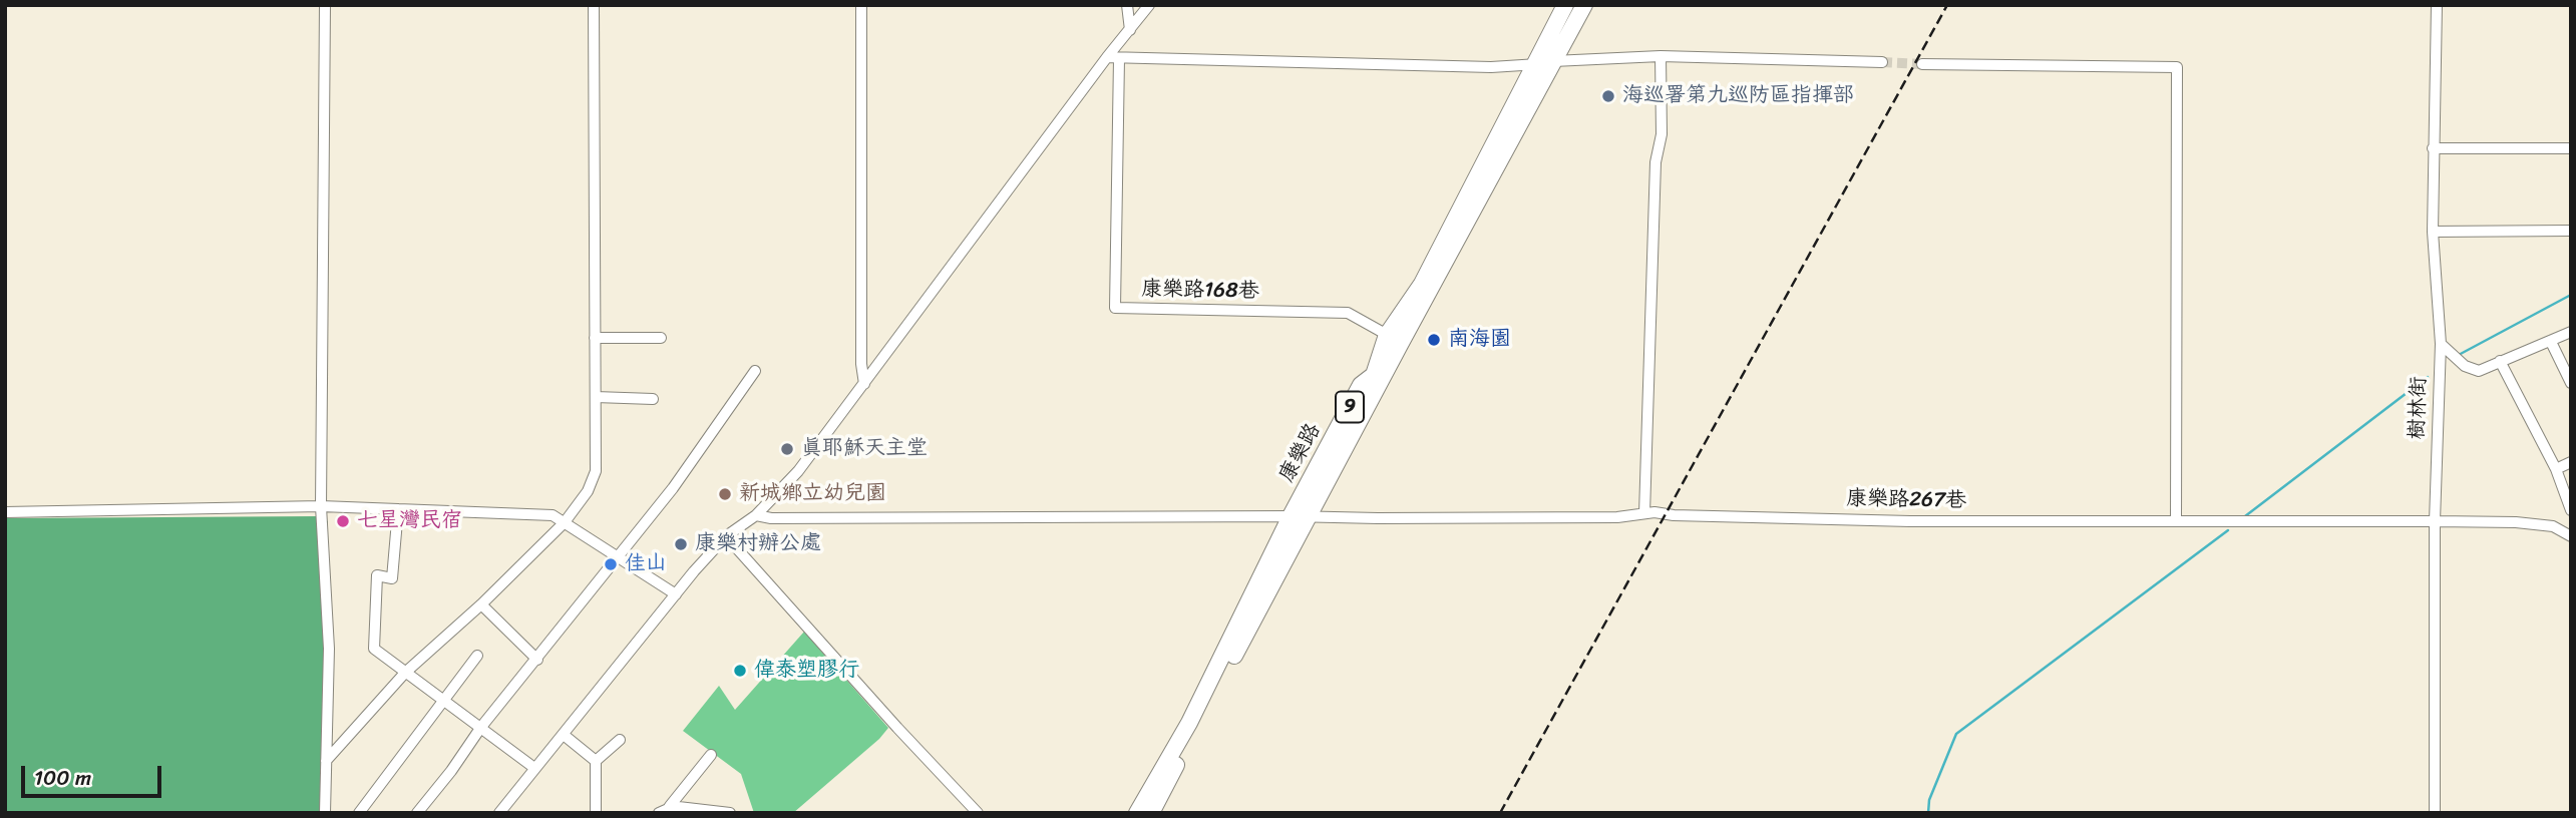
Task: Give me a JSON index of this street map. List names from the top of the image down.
{
  "streets": {
    "main road": ["9", "康樂路"],
    "street": ["康樂路168巷", "樹林街", "康樂路267巷"]
  },
  "crossings": [
    ["康樂路168巷", "康樂路"],
    ["樹林街", "康樂路267巷"],
    ["康樂路", "康樂路267巷"]
  ],
  "places": [
    "海巡署第九巡防區指揮部",
    "南海園",
    "真耶穌天主堂",
    "新城鄉立幼兒園",
    "七星灣民宿",
    "康樂村辦公處",
    "佳山",
    "偉泰塑膠行"
  ],
  "scale_bar": "100 m"
}
